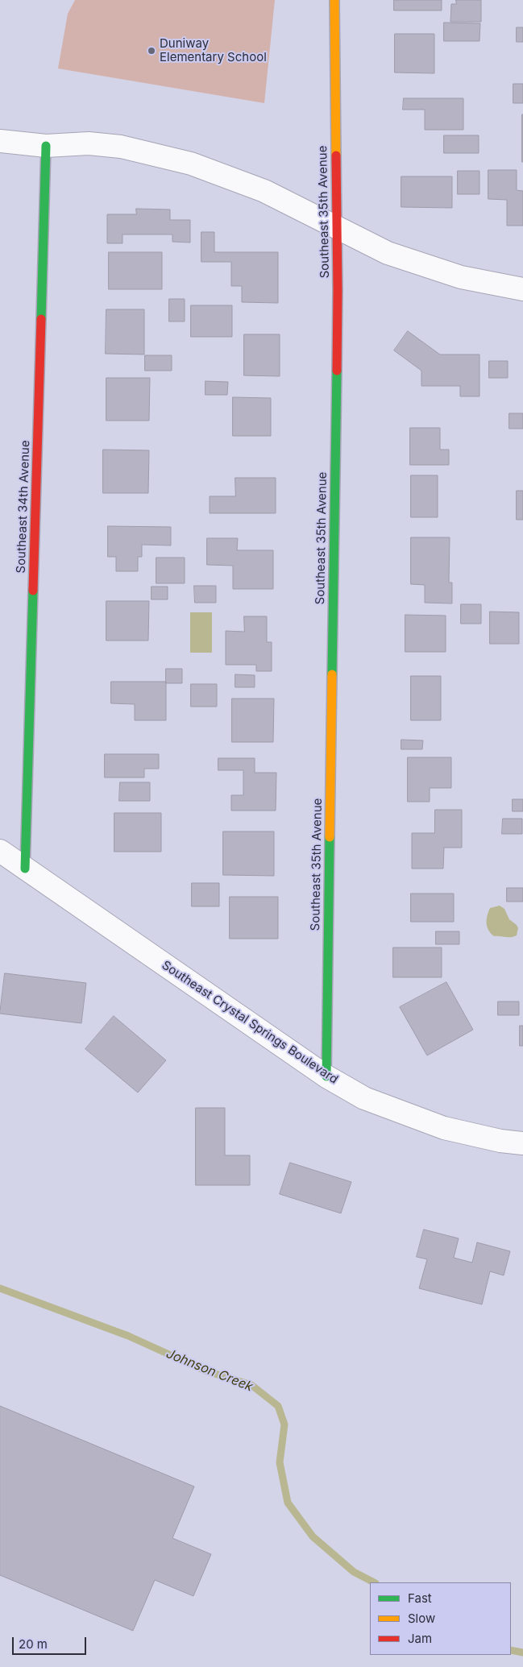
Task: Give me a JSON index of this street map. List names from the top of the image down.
{
  "streets": {
    "street": ["Southeast 35th Avenue", "Southeast 34th Avenue", "Southeast Crystal Springs Boulevard"]
  },
  "crossings": [
    ["Southeast 35th Avenue", "Southeast Crystal Springs Boulevard"],
    ["Southeast 34th Avenue", "Southeast Crystal Springs Boulevard"]
  ],
  "water": ["Johnson Creek"],
  "places": ["Duniway Elementary School"],
  "legend": ["Fast", "Slow", "Jam"],
  "scale_bar": "20 m"
}
